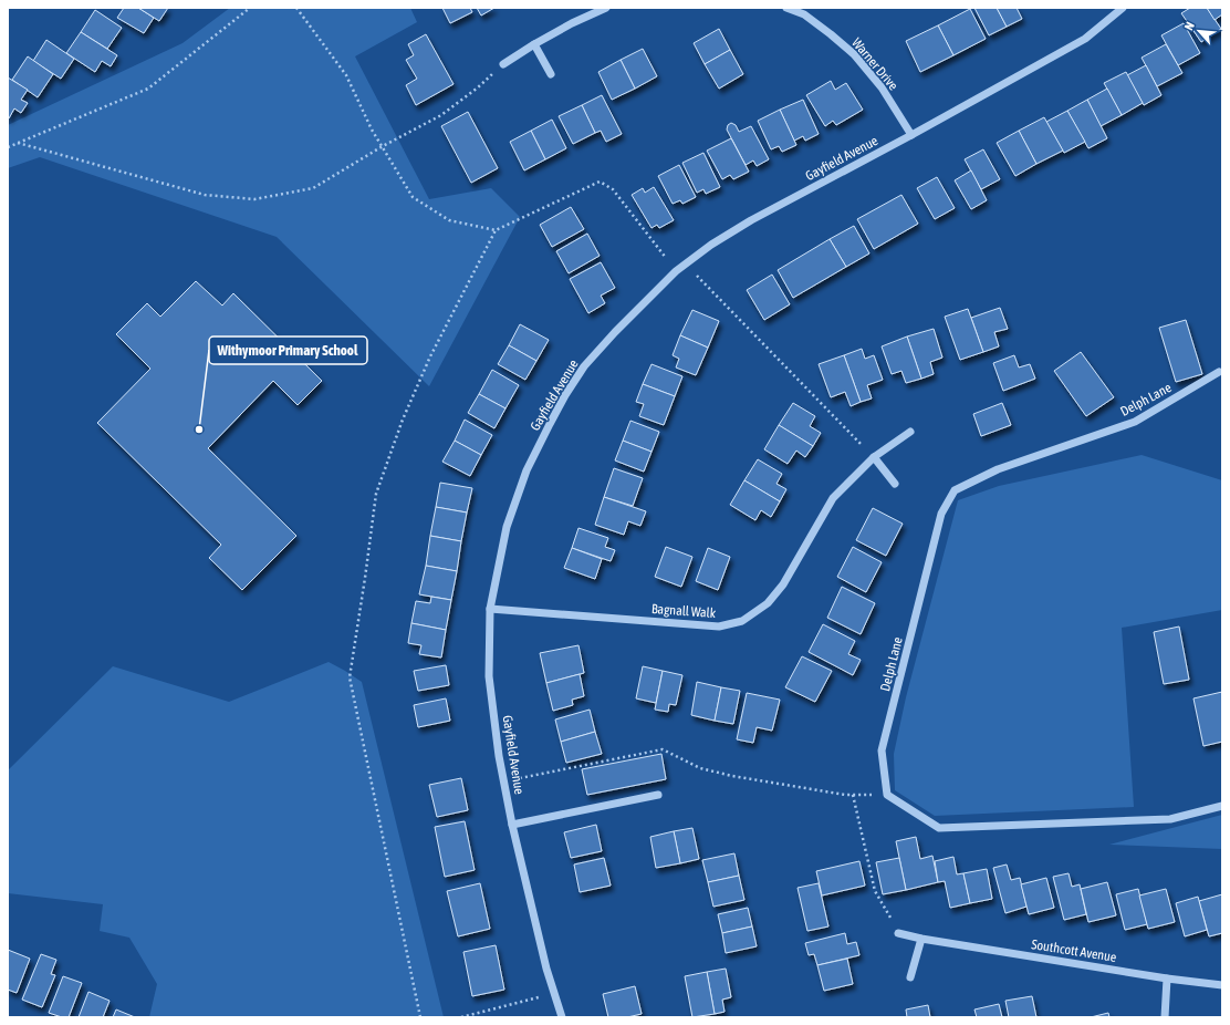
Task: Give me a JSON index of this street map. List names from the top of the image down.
{
  "streets": {
    "street": [
      "Warner Drive",
      "Gayfield Avenue",
      "Delph Lane",
      "Bagnall Walk",
      "Southcott Avenue"
    ]
  },
  "crossings": [
    ["Warner Drive", "Gayfield Avenue"],
    ["Gayfield Avenue", "Bagnall Walk"]
  ],
  "places": ["Withymoor Primary School"],
  "north": "top left"
}
